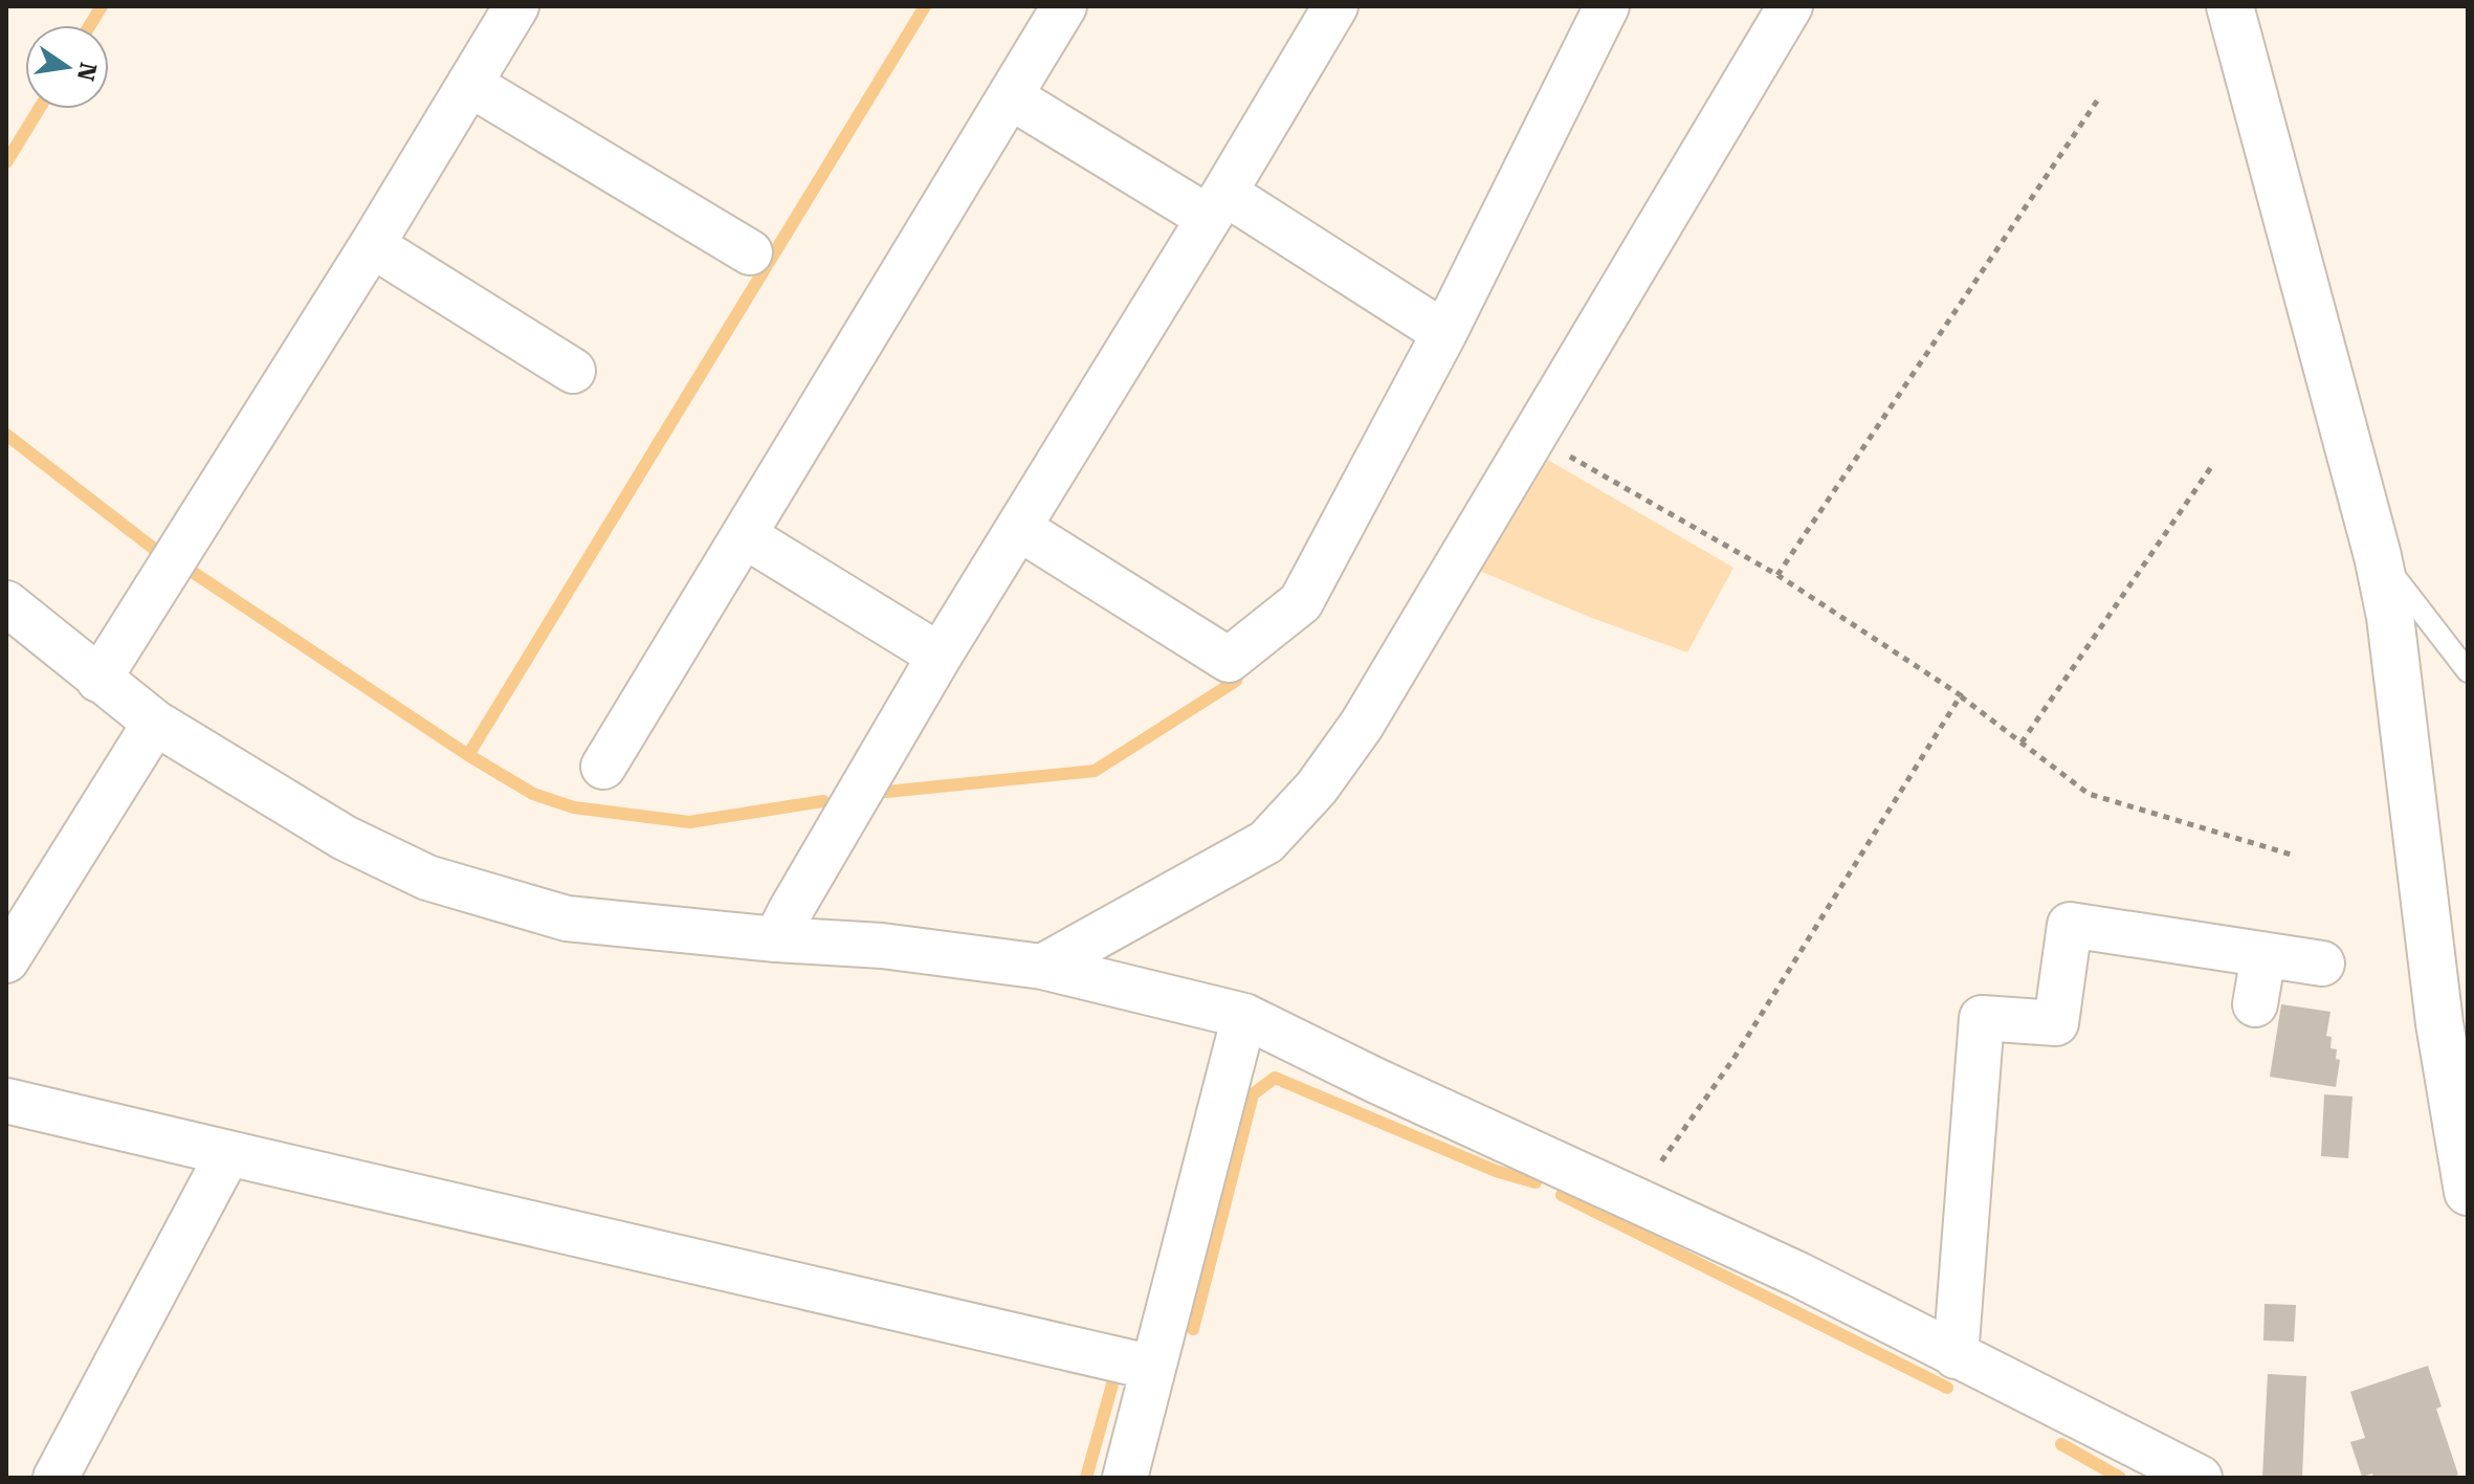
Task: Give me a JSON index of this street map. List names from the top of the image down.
{
  "north": "right"
}
